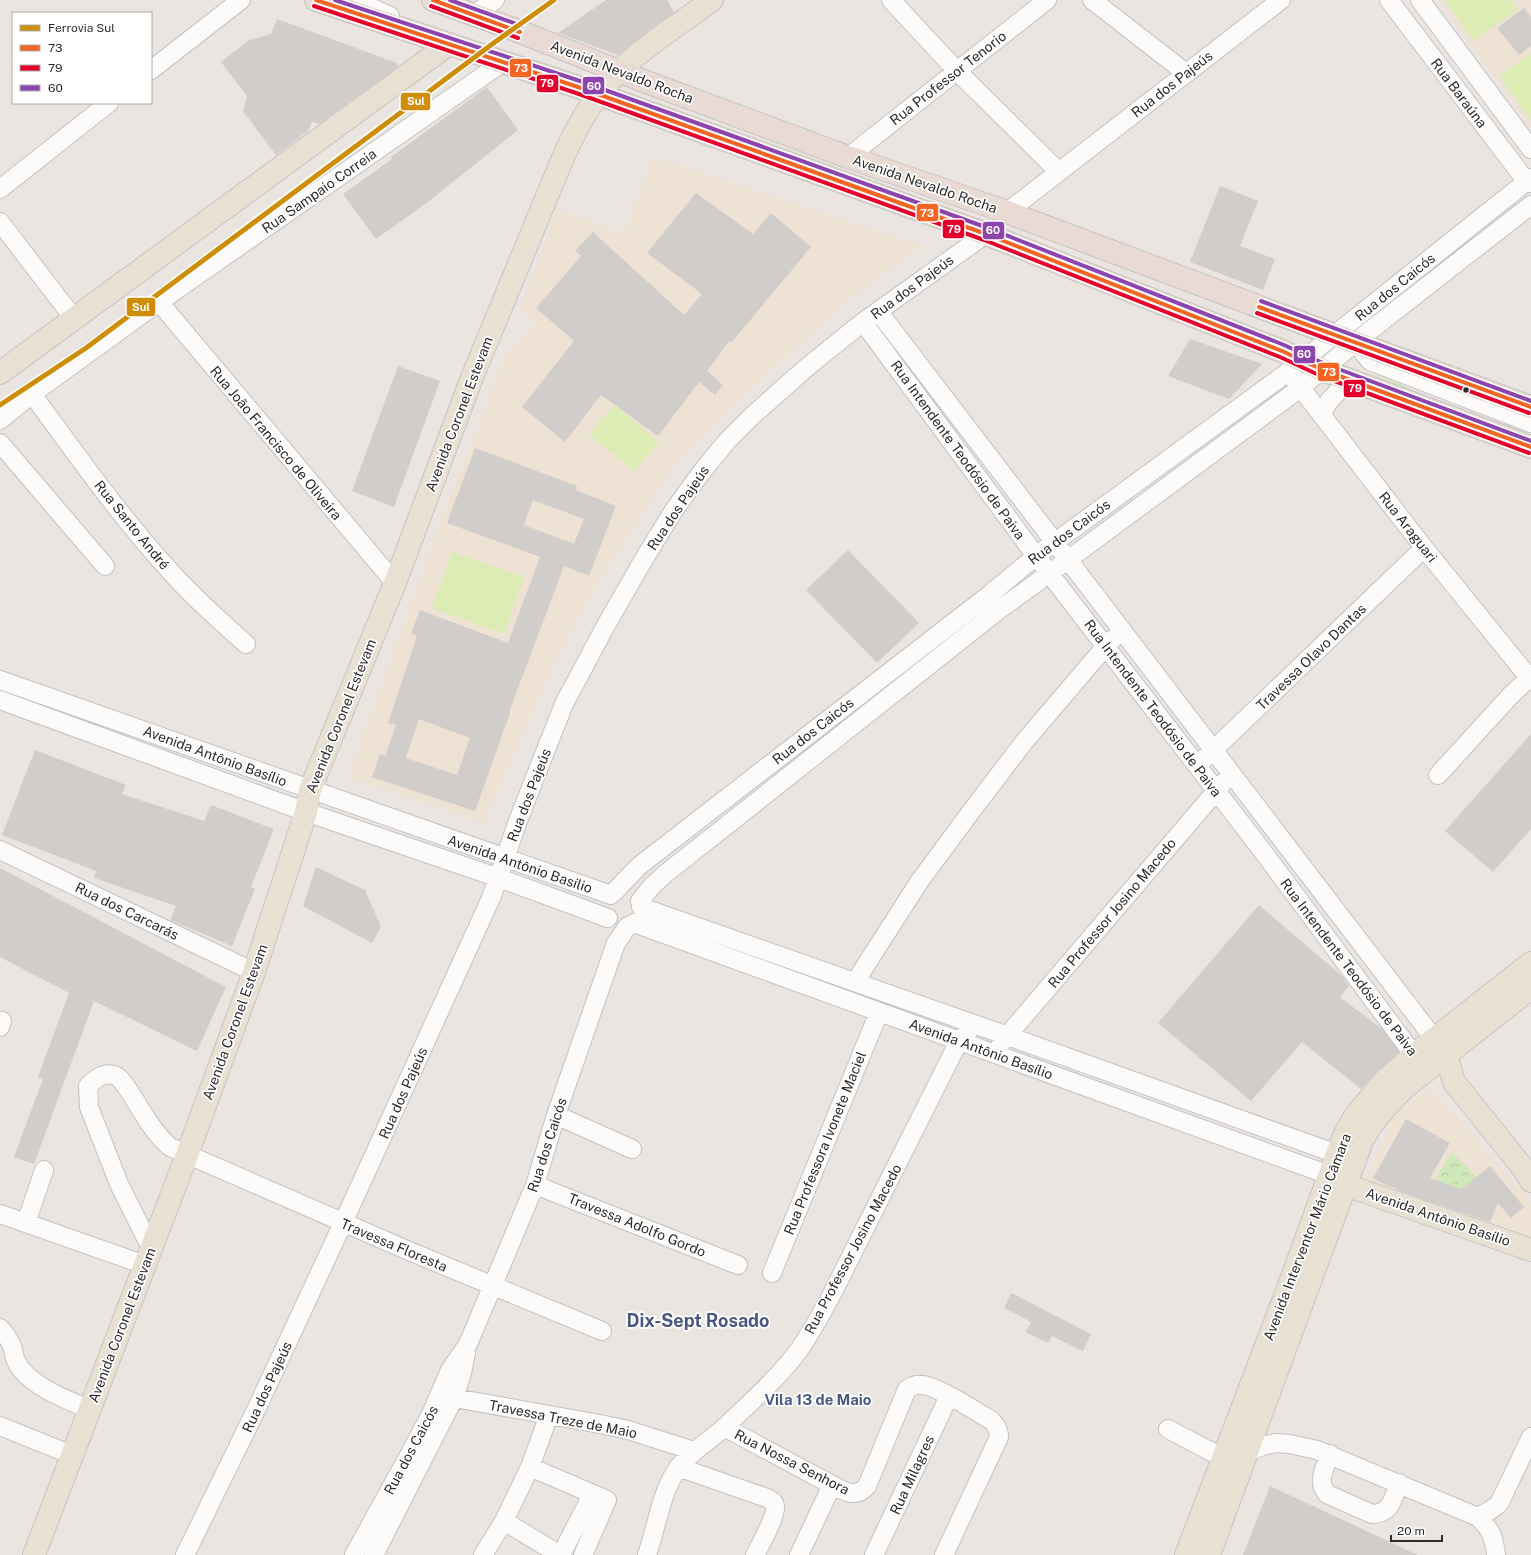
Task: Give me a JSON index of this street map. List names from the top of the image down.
{
  "streets": {
    "highway": ["Avenida Nevaldo Rocha"],
    "main road": [
      "Avenida Coronel Estevam",
      "Rua Intendente Teodósio de Paiva",
      "Avenida Antônio Basílio",
      "Avenida Interventor Mário Câmara"
    ],
    "street": [
      "Rua Professor Tenorio",
      "Rua dos Pajeús",
      "Rua Baraúna",
      "Rua Sampaio Correia",
      "Rua dos Caicós",
      "Rua João Francisco de Oliveira",
      "Rua Santo André",
      "Rua Araguari",
      "Travessa Olavo Dantas",
      "Rua dos Carcarás",
      "Rua Professor Josino Macedo",
      "Rua Professora Ivonete Maciel",
      "Travessa Adolfo Gordo",
      "Travessa Floresta",
      "Travessa Treze de Maio",
      "Rua Nossa Senhora",
      "Rua Milagres"
    ]
  },
  "crossings": [
    ["Avenida Nevaldo Rocha", "Rua Professor Tenorio"],
    ["Avenida Nevaldo Rocha", "Rua dos Pajeús"],
    ["Avenida Nevaldo Rocha", "Rua Sampaio Correia"],
    ["Avenida Nevaldo Rocha", "Rua dos Caicós"],
    ["Avenida Nevaldo Rocha", "Avenida Coronel Estevam"],
    ["Avenida Nevaldo Rocha", "Rua Araguari"],
    ["Rua dos Pajeús", "Rua Intendente Teodósio de Paiva"],
    ["Rua dos Pajeús", "Avenida Antônio Basílio"],
    ["Rua dos Pajeús", "Travessa Floresta"],
    ["Rua Baraúna", "Rua dos Caicós"],
    ["Rua Sampaio Correia", "Rua João Francisco de Oliveira"],
    ["Rua Sampaio Correia", "Rua Santo André"],
    ["Rua dos Caicós", "Rua Intendente Teodósio de Paiva"],
    ["Rua dos Caicós", "Rua Araguari"],
    ["Rua dos Caicós", "Avenida Antônio Basílio"],
    ["Rua dos Caicós", "Travessa Adolfo Gordo"],
    ["Rua dos Caicós", "Travessa Floresta"],
    ["Rua dos Caicós", "Travessa Treze de Maio"],
    ["Avenida Coronel Estevam", "Rua João Francisco de Oliveira"],
    ["Avenida Coronel Estevam", "Avenida Antônio Basílio"],
    ["Avenida Coronel Estevam", "Rua dos Carcarás"],
    ["Avenida Coronel Estevam", "Travessa Floresta"],
    ["Rua Intendente Teodósio de Paiva", "Travessa Olavo Dantas"],
    ["Rua Intendente Teodósio de Paiva", "Rua Professor Josino Macedo"],
    ["Rua Intendente Teodósio de Paiva", "Avenida Interventor Mário Câmara"],
    ["Rua Araguari", "Travessa Olavo Dantas"],
    ["Avenida Antônio Basílio", "Rua Professor Josino Macedo"],
    ["Avenida Antônio Basílio", "Rua Professora Ivonete Maciel"],
    ["Avenida Antônio Basílio", "Avenida Interventor Mário Câmara"],
    ["Rua Professor Josino Macedo", "Travessa Treze de Maio"],
    ["Rua Professor Josino Macedo", "Rua Nossa Senhora"],
    ["Rua Nossa Senhora", "Rua Milagres"]
  ],
  "districts": ["Dix-Sept Rosado", "Vila 13 de Maio"],
  "lines": [
    "rail line Sul",
    "transit line 73",
    "transit line 60",
    "transit line 79"
  ],
  "legend": [
    "Ferrovia Sul",
    "73",
    "79",
    "60"
  ],
  "scale_bar": "20 m"
}
